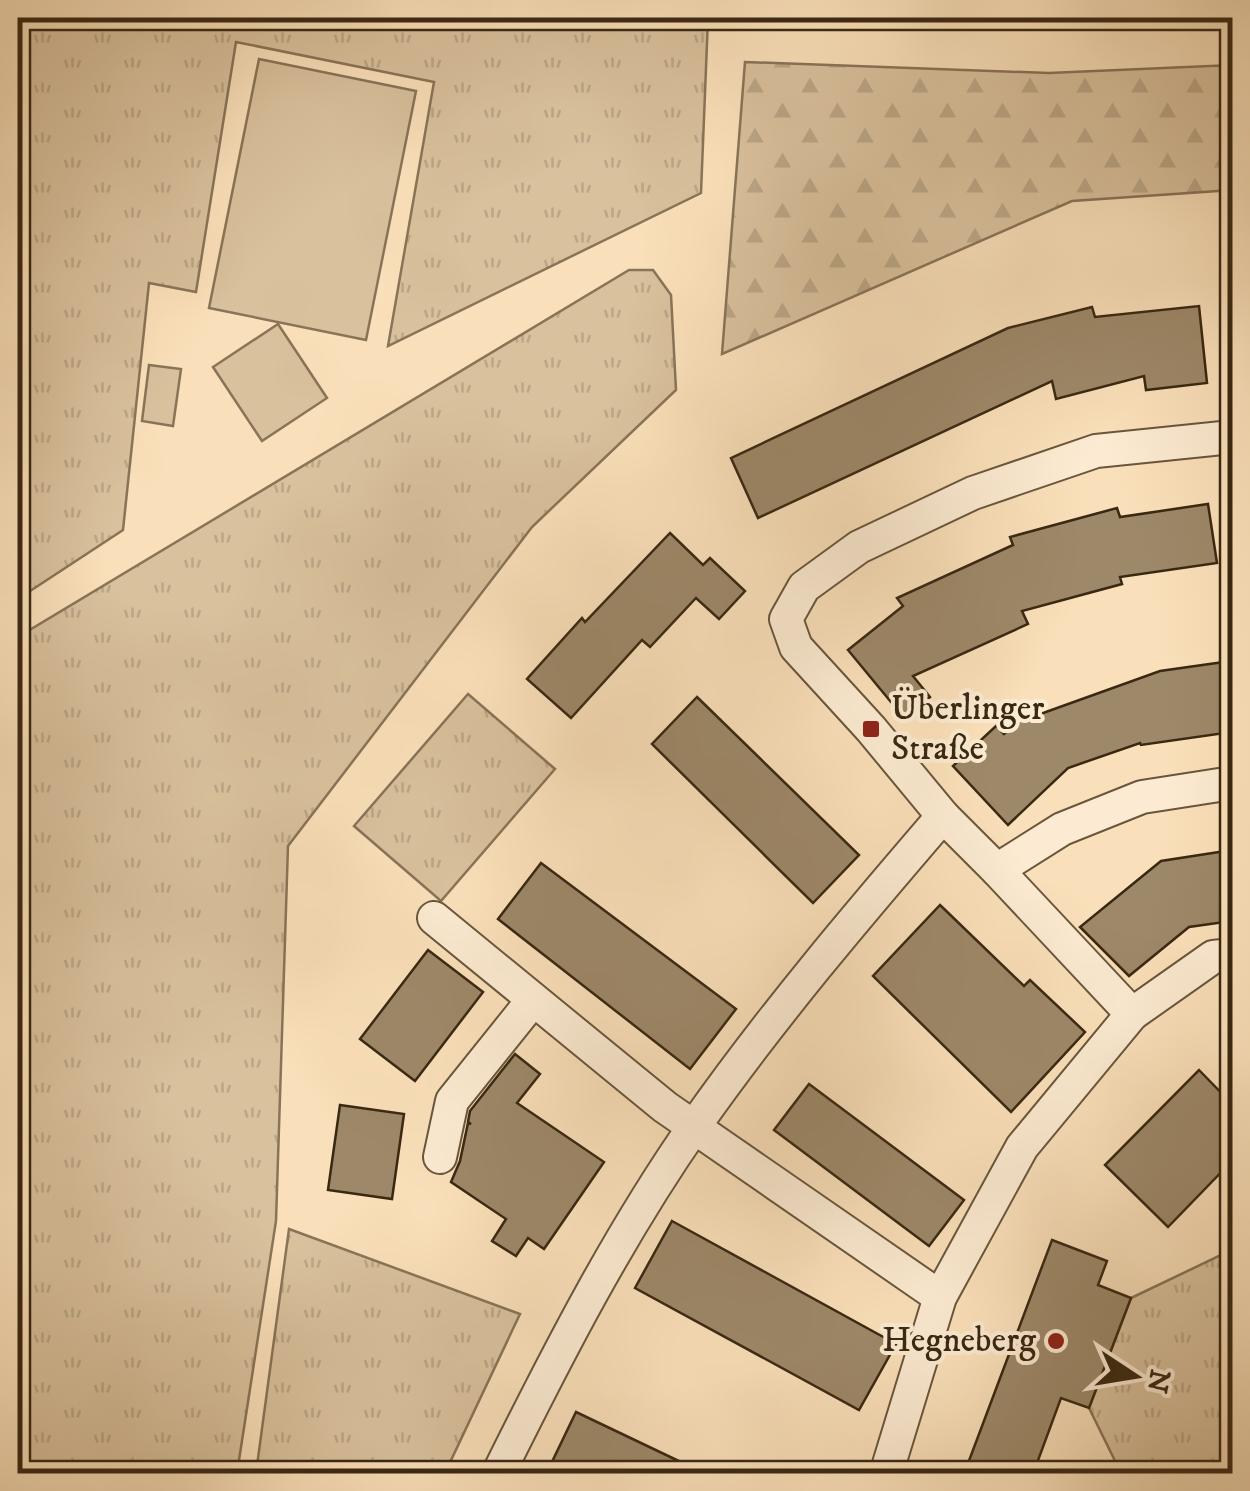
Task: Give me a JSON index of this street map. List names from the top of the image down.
{
  "places": {
    "transit": ["Überlinger Straße"],
    "other": ["Hegneberg"]
  },
  "north": "right"
}
